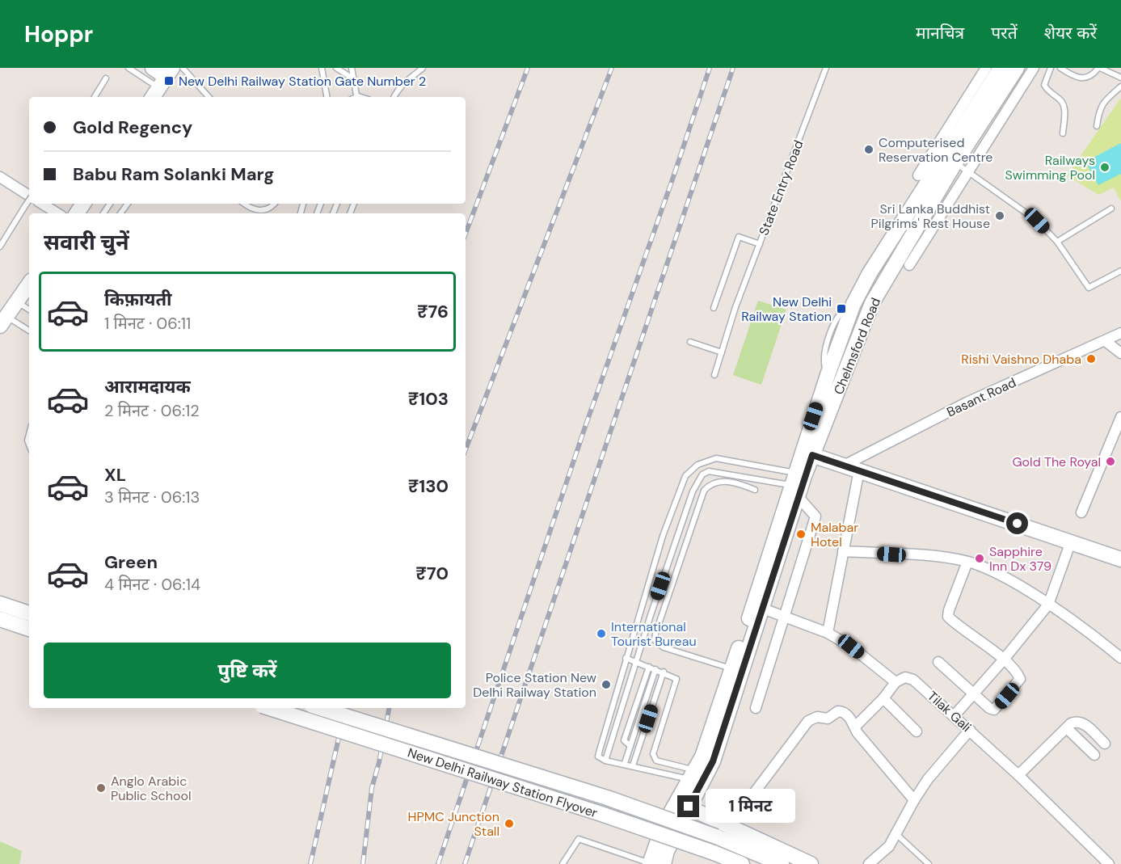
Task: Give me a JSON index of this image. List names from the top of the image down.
{
  "streets": {
    "main road": ["Chelmsford Road", "New Delhi Railway Station Flyover"],
    "street": ["Basant Road", "Tilak Gali"],
    "lane": ["State Entry Road"]
  },
  "places": {
    "transit": ["New Delhi Railway Station Gate Number 2", "New Delhi Railway Station"],
    "other": [
      "Computerised Reservation Centre",
      "Railways Swimming Pool",
      "Sri Lanka Buddhist Pilgrims' Rest House",
      "Rishi Vaishno Dhaba",
      "Gold The Royal",
      "Malabar Hotel",
      "Sapphire Inn Dx 379",
      "International Tourist Bureau",
      "Police Station New Delhi Railway Station",
      "Anglo Arabic Public School",
      "HPMC Junction Stall"
    ]
  },
  "page": {
    "header": "Hoppr",
    "nav": ["मानचित्र", "परतें", "शेयर करें"],
    "banner": ["Gold Regency", "Babu Ram Solanki Marg"],
    "heading": "सवारी चुनें",
    "list": [
      {
        "name": "किफ़ायती",
        "note": "1 मिनट · 06:11",
        "value": "₹76"
      },
      {
        "name": "आरामदायक",
        "note": "2 मिनट · 06:12",
        "value": "₹103"
      },
      {
        "name": "XL",
        "note": "3 मिनट · 06:13",
        "value": "₹130"
      },
      {
        "name": "Green",
        "note": "4 मिनट · 06:14",
        "value": "₹70"
      }
    ],
    "buttons": "पुष्टि करें",
    "bubble": "1 मिनट"
  }
}
